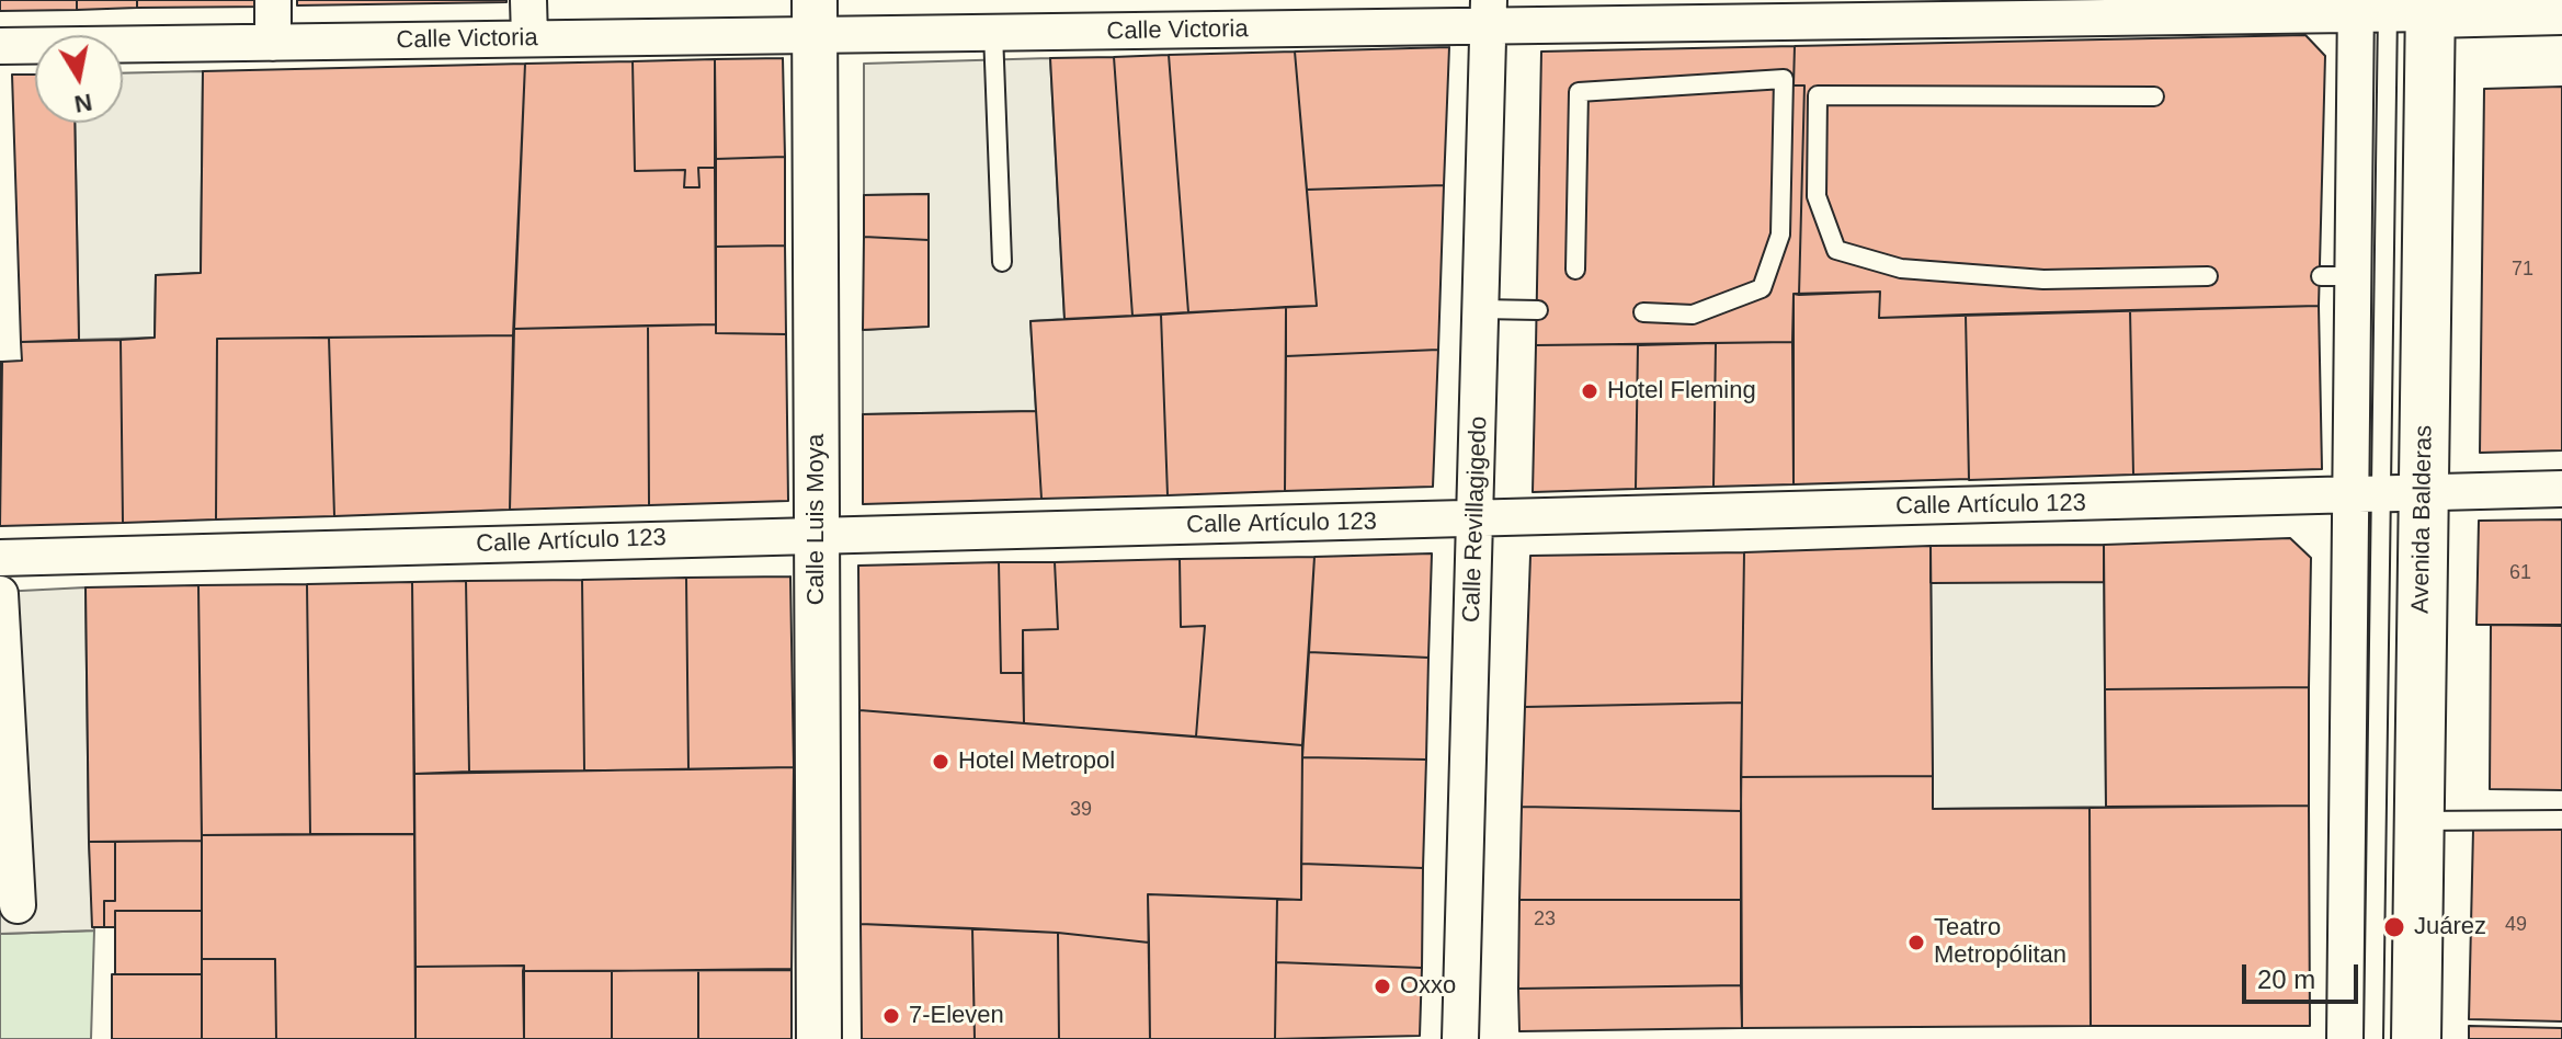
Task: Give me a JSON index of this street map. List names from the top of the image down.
{
  "streets": {
    "main road": ["Avenida Balderas"],
    "street": [
      "Calle Victoria",
      "Calle Artículo 123",
      "Calle Luis Moya",
      "Calle Revillagigedo"
    ]
  },
  "crossings": [
    ["Calle Victoria", "Calle Luis Moya"],
    ["Calle Victoria", "Calle Revillagigedo"],
    ["Calle Victoria", "Avenida Balderas"],
    ["Calle Artículo 123", "Calle Luis Moya"],
    ["Calle Artículo 123", "Calle Revillagigedo"],
    ["Calle Artículo 123", "Avenida Balderas"]
  ],
  "places": [
    "Hotel Fleming",
    "Hotel Metropol",
    "Juárez",
    "Teatro Metropólitan",
    "Oxxo",
    "7-Eleven"
  ],
  "house_numbers": [
    "71",
    "61",
    "39",
    "23",
    "49"
  ],
  "scale_bar": "20 m",
  "north": "bottom"
}
